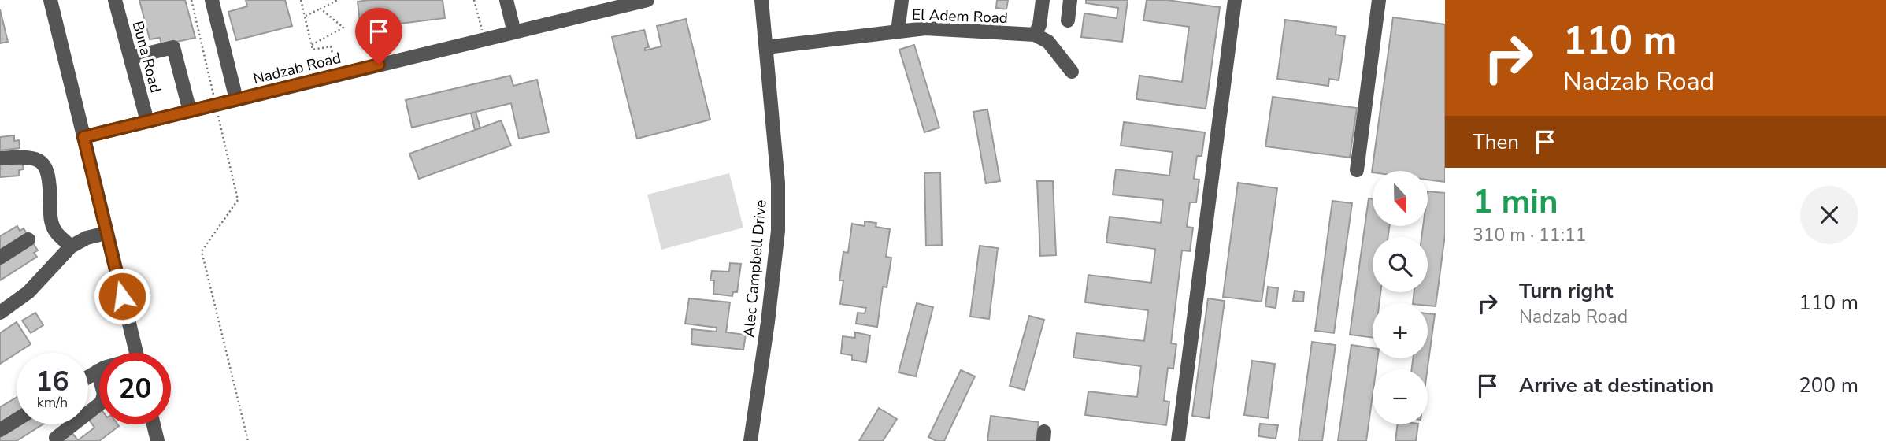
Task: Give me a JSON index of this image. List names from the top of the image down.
{
  "streets": {
    "lane": [
      "El Adem Road",
      "Buna Road",
      "Nadzab Road",
      "Alec Campbell Drive"
    ]
  },
  "crossings": [
    ["El Adem Road", "Alec Campbell Drive"],
    ["Buna Road", "Nadzab Road"]
  ],
  "north": "bottom",
  "page": {
    "turn": ["110 m", "Nadzab Road"],
    "then": "Then",
    "heading": ["1 min", "310 m · 11:11"],
    "map_buttons": ["+", "−"],
    "list": [
      {
        "name": "Turn right",
        "note": "Nadzab Road",
        "value": "110 m"
      },
      {
        "name": "Arrive at destination",
        "value": "200 m"
      }
    ],
    "speed": "16 km/h",
    "limit": "20"
  }
}
